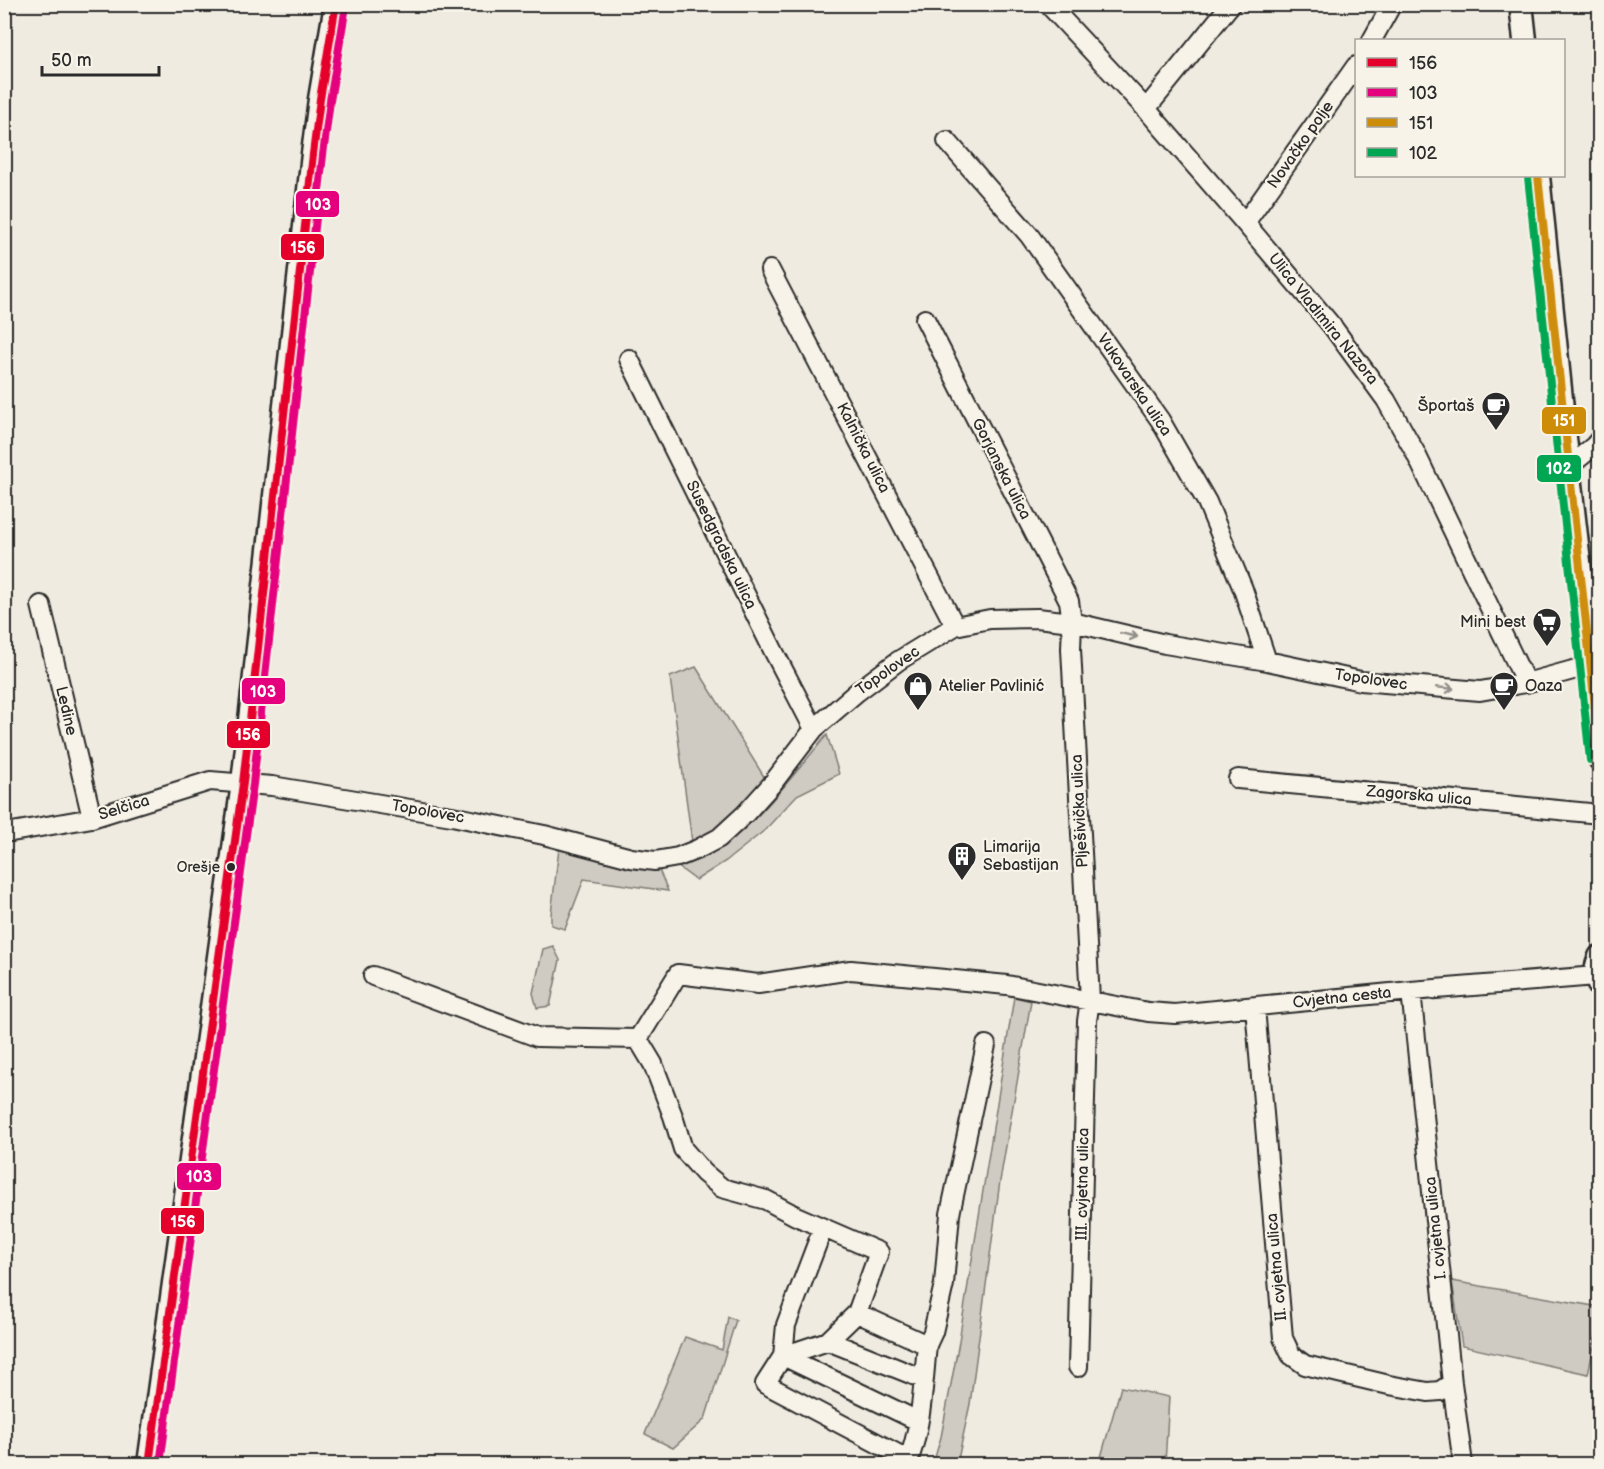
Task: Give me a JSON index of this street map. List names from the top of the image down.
{
  "streets": {
    "street": [
      "Novačko polje",
      "Ulica Vladimira Nazora",
      "Vukovarska ulica",
      "Kalnička ulica",
      "Gorjanska ulica",
      "Susedgradska ulica",
      "Topolovec",
      "Ledine",
      "Zagorska ulica",
      "Selčica",
      "Plješivička ulica",
      "Cvjetna cesta",
      "III. cvjetna ulica",
      "I. cvjetna ulica",
      "II. cvjetna ulica"
    ]
  },
  "crossings": [
    ["Novačko polje", "Ulica Vladimira Nazora"],
    ["Ulica Vladimira Nazora", "Topolovec"],
    ["Vukovarska ulica", "Topolovec"],
    ["Kalnička ulica", "Topolovec"],
    ["Gorjanska ulica", "Topolovec"],
    ["Gorjanska ulica", "Plješivička ulica"],
    ["Susedgradska ulica", "Topolovec"],
    ["Topolovec", "Selčica"],
    ["Topolovec", "Plješivička ulica"],
    ["Ledine", "Selčica"],
    ["Plješivička ulica", "Cvjetna cesta"],
    ["Plješivička ulica", "III. cvjetna ulica"],
    ["Cvjetna cesta", "III. cvjetna ulica"],
    ["Cvjetna cesta", "I. cvjetna ulica"],
    ["Cvjetna cesta", "II. cvjetna ulica"],
    ["I. cvjetna ulica", "II. cvjetna ulica"]
  ],
  "places": {
    "cafe": ["Športaš", "Oaza"],
    "supermarket": ["Mini best"],
    "shop": ["Atelier Pavlinić"],
    "other": ["Orešje"],
    "building": ["Limarija Sebastijan"]
  },
  "lines": [
    "transit line 156",
    "transit line 103",
    "transit line 151",
    "transit line 102"
  ],
  "legend": [
    "156",
    "103",
    "151",
    "102"
  ],
  "scale_bar": "50 m"
}
